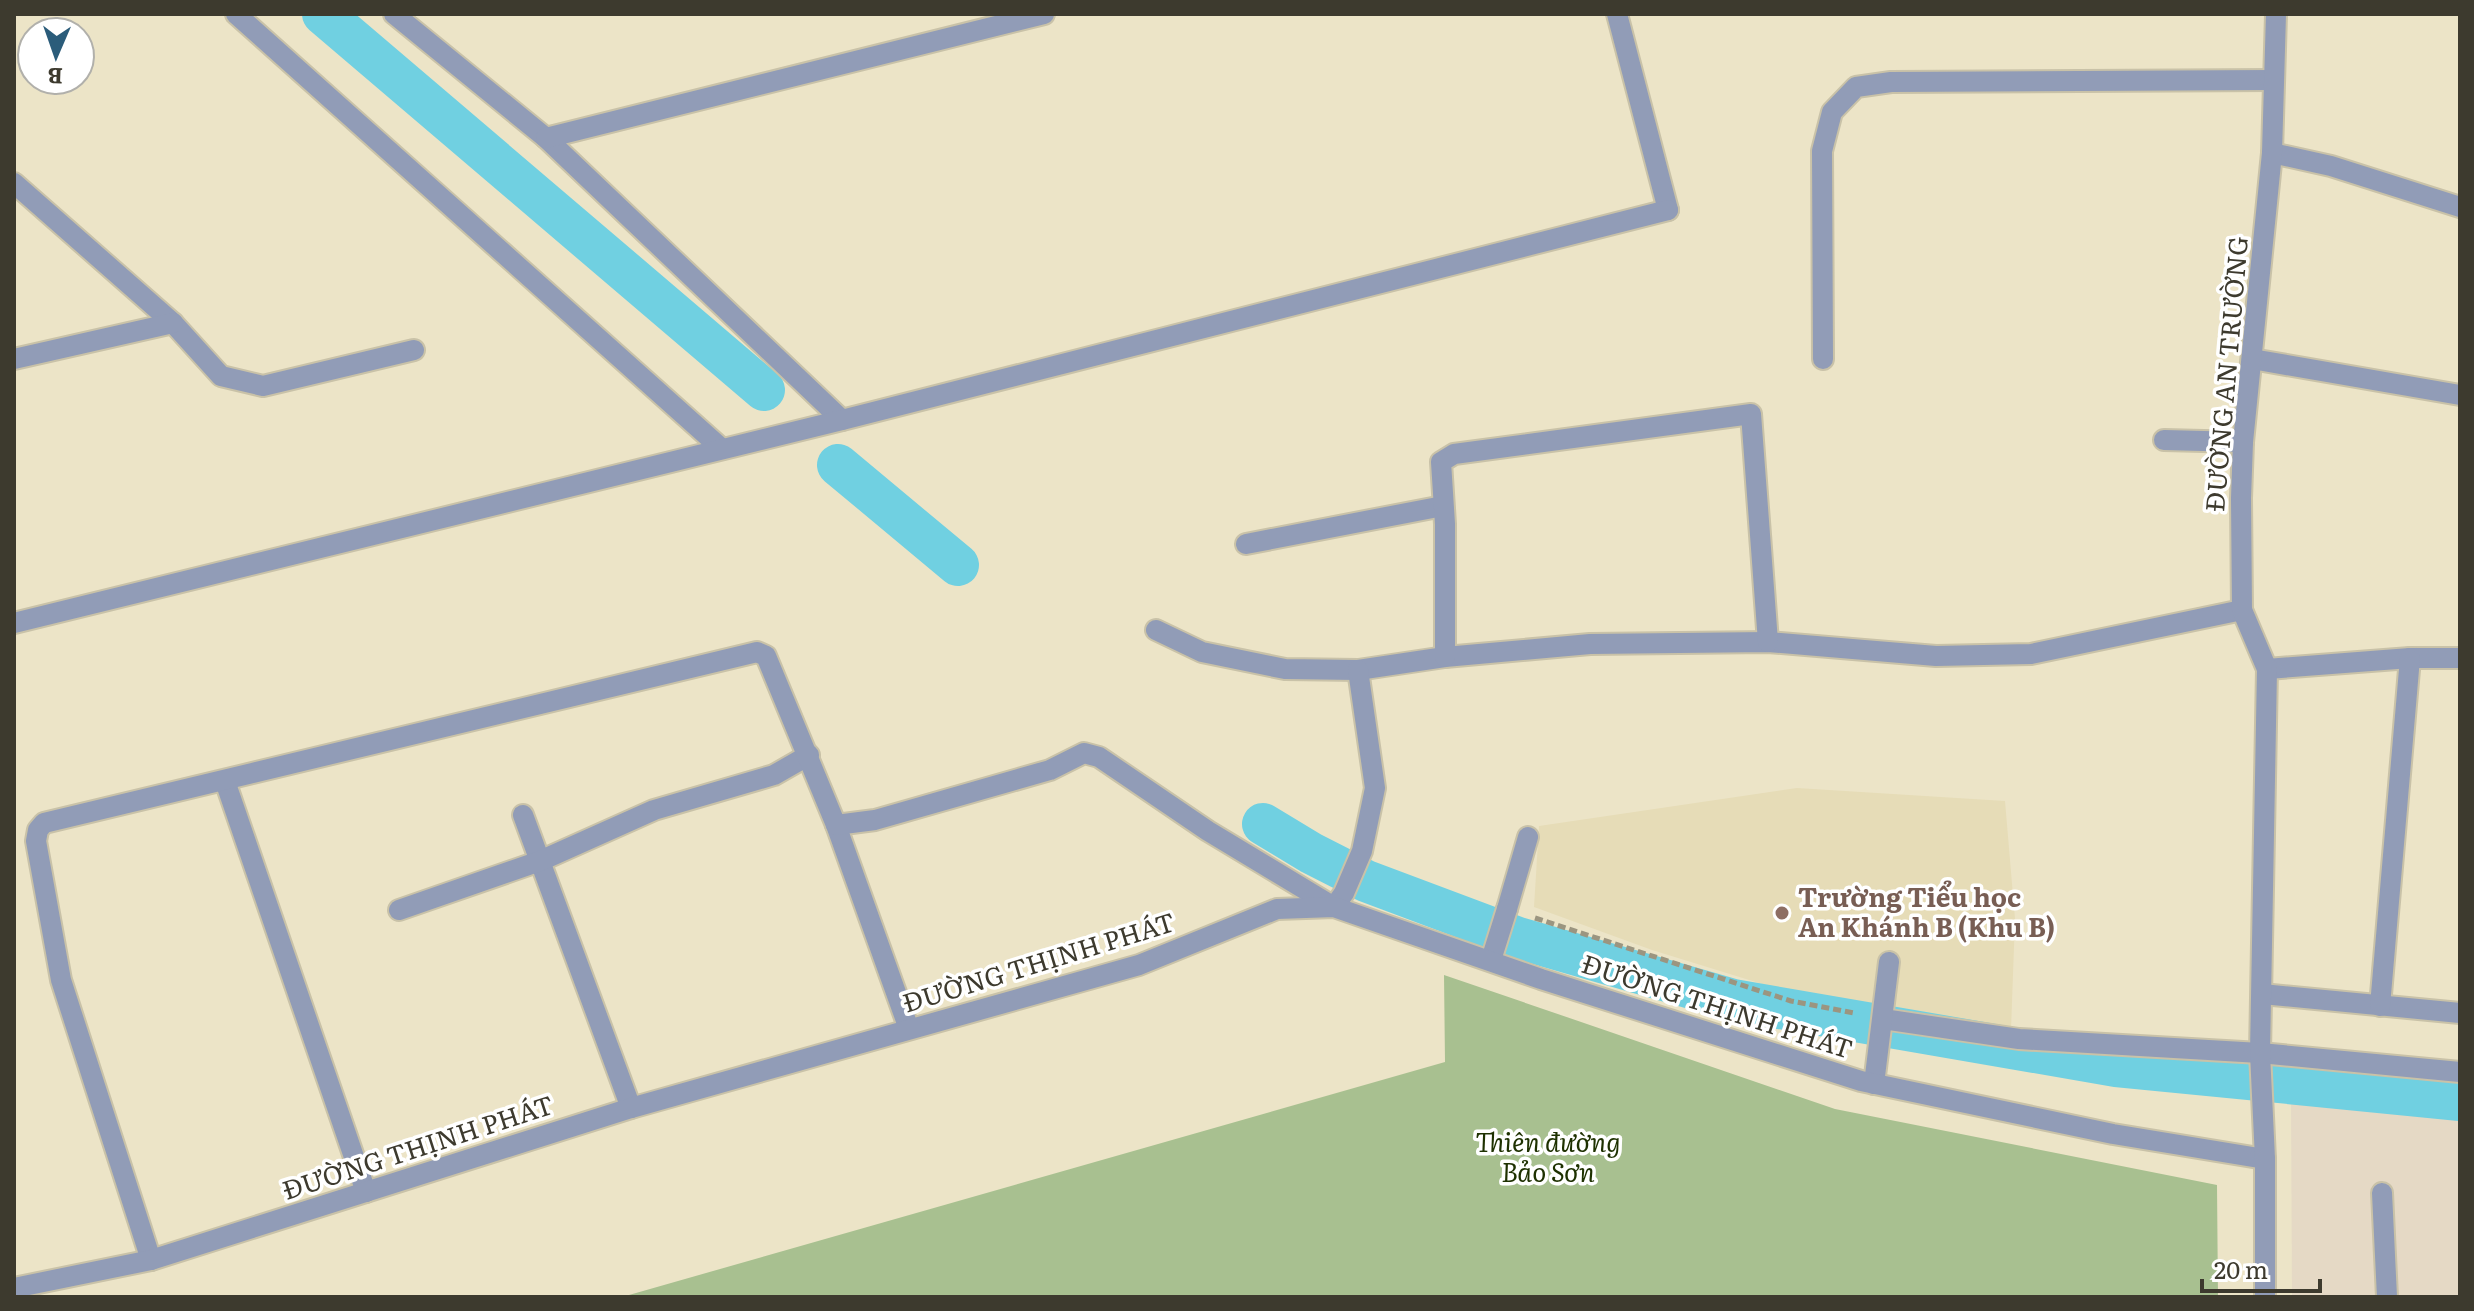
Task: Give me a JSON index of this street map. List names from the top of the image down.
{
  "streets": {
    "street": ["ĐƯỜNG AN TRƯỜNG", "ĐƯỜNG THỊNH PHÁT"]
  },
  "crossings": [
    ["ĐƯỜNG AN TRƯỜNG", "ĐƯỜNG THỊNH PHÁT"]
  ],
  "parks": ["Thiên đường Bảo Sơn"],
  "places": ["Trường Tiểu học An Khánh B (Khu B)"],
  "scale_bar": "20 m",
  "north": "bottom"
}
